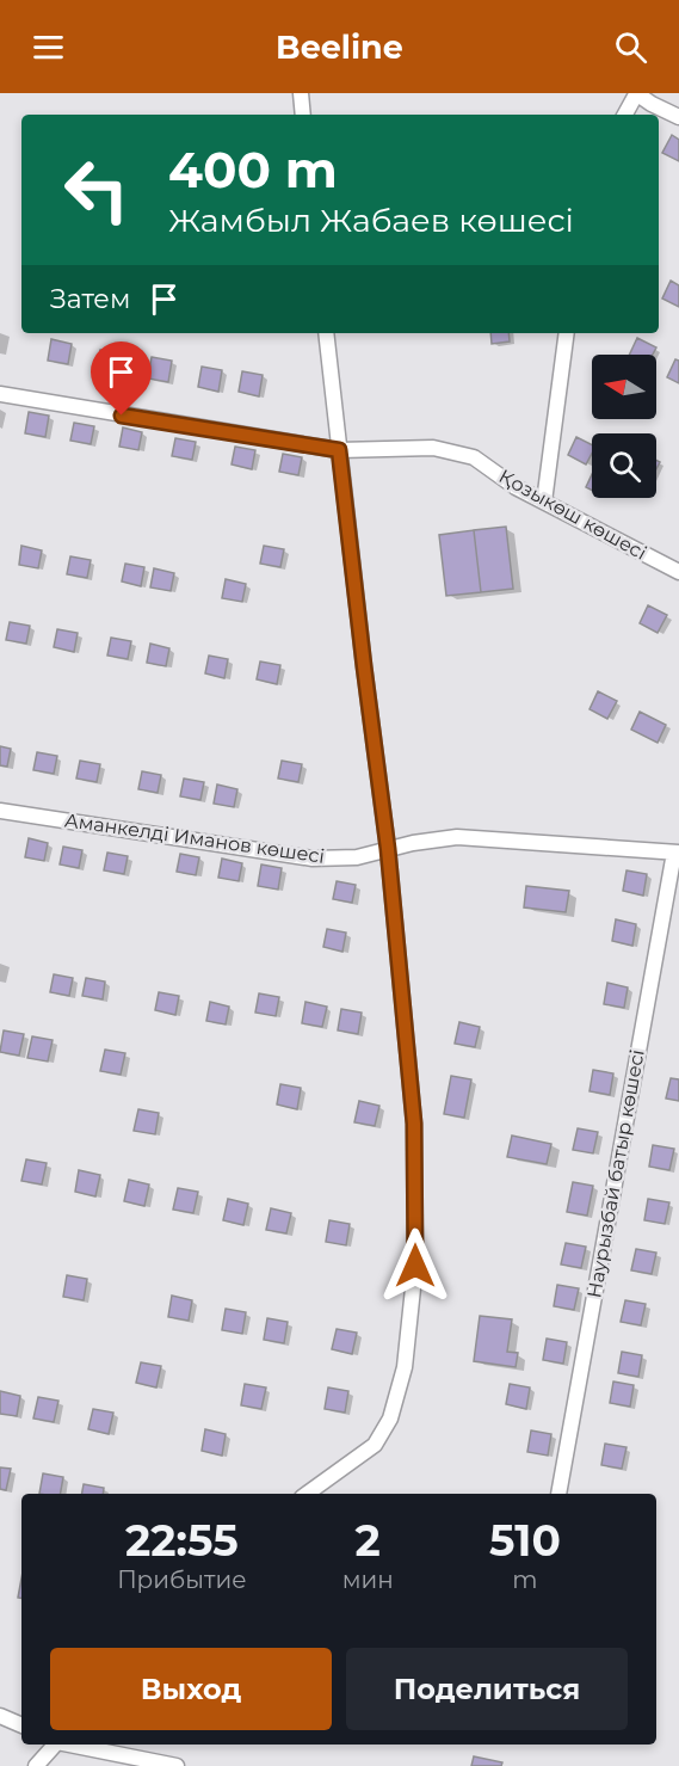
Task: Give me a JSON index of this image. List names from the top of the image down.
{
  "streets": {
    "street": ["Қозыкөш көшесі", "Аманкелді Иманов көшесі", "Наурызбай батыр көшесі"]
  },
  "crossings": [
    ["Аманкелді Иманов көшесі", "Наурызбай батыр көшесі"]
  ],
  "north": "left",
  "page": {
    "header": "Beeline",
    "turn": ["400 m", "Жамбыл Жабаев көшесі"],
    "then": "Затем",
    "eta": [
      "22:55",
      "Прибытие",
      "2",
      "мин",
      "510",
      "m"
    ],
    "buttons": ["Выход", "Поделиться"]
  }
}
